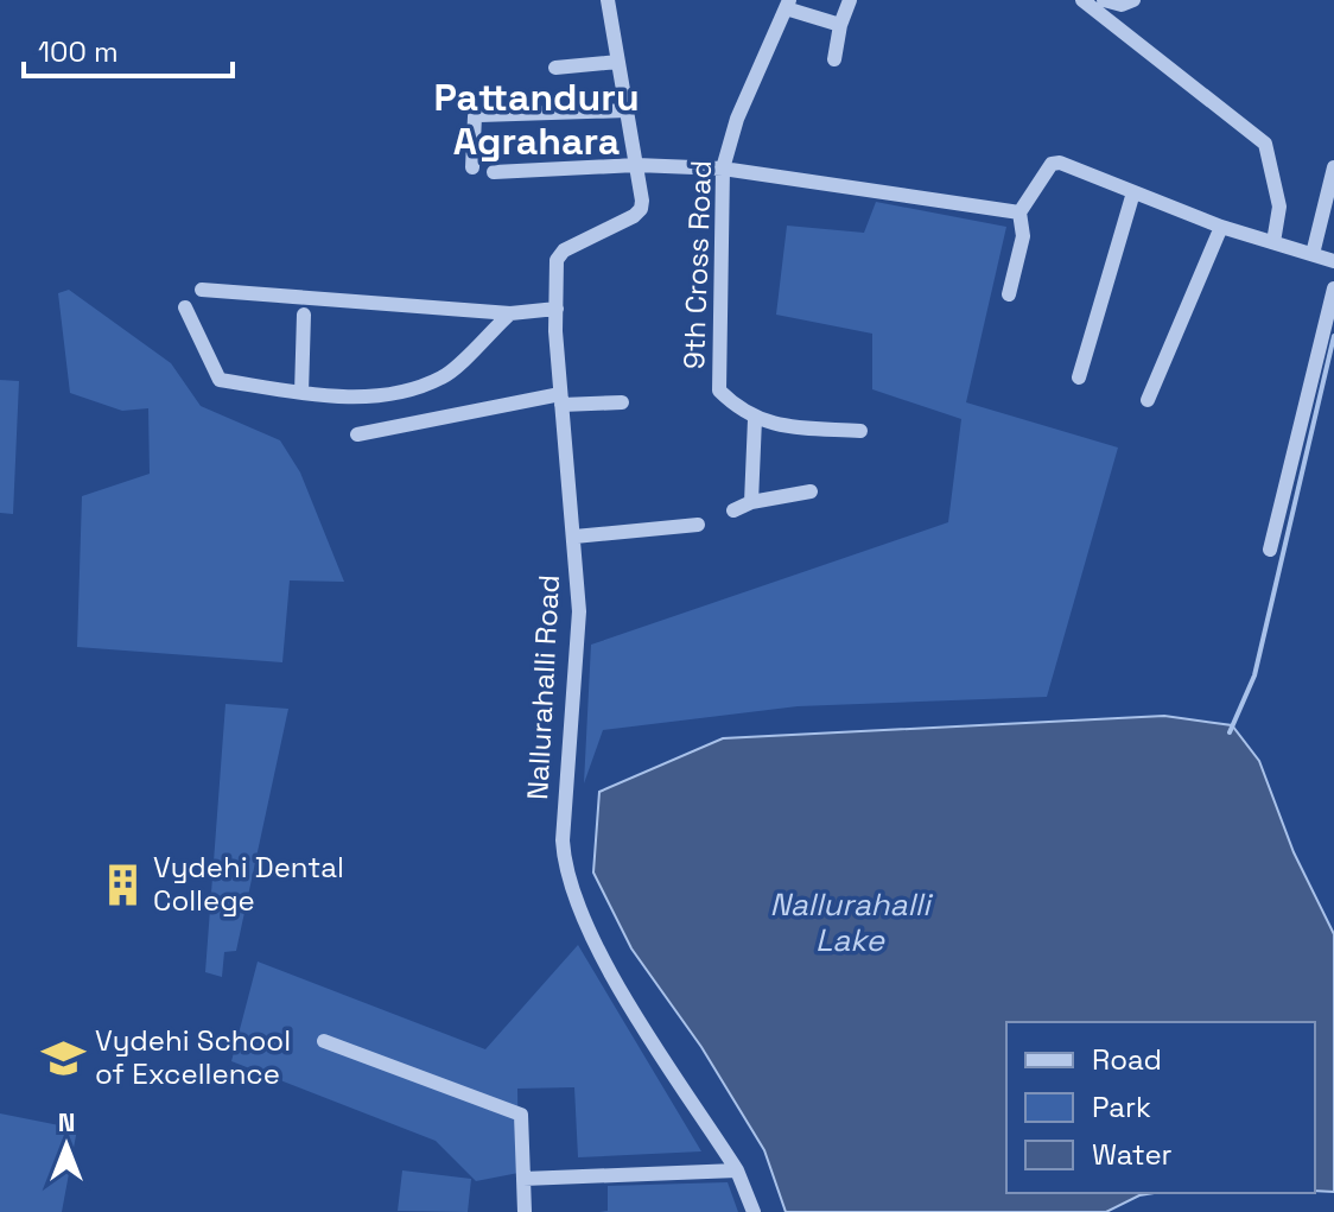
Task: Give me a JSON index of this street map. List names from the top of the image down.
{
  "streets": {
    "street": ["9th Cross Road", "Nallurahalli Road"]
  },
  "districts": ["Pattanduru Agrahara"],
  "water": ["Nallurahalli Lake"],
  "places": {
    "building": ["Vydehi Dental College"],
    "school or university": ["Vydehi School of Excellence"]
  },
  "legend": ["Road", "Park", "Water"],
  "scale_bar": "100 m",
  "north": "top"
}
